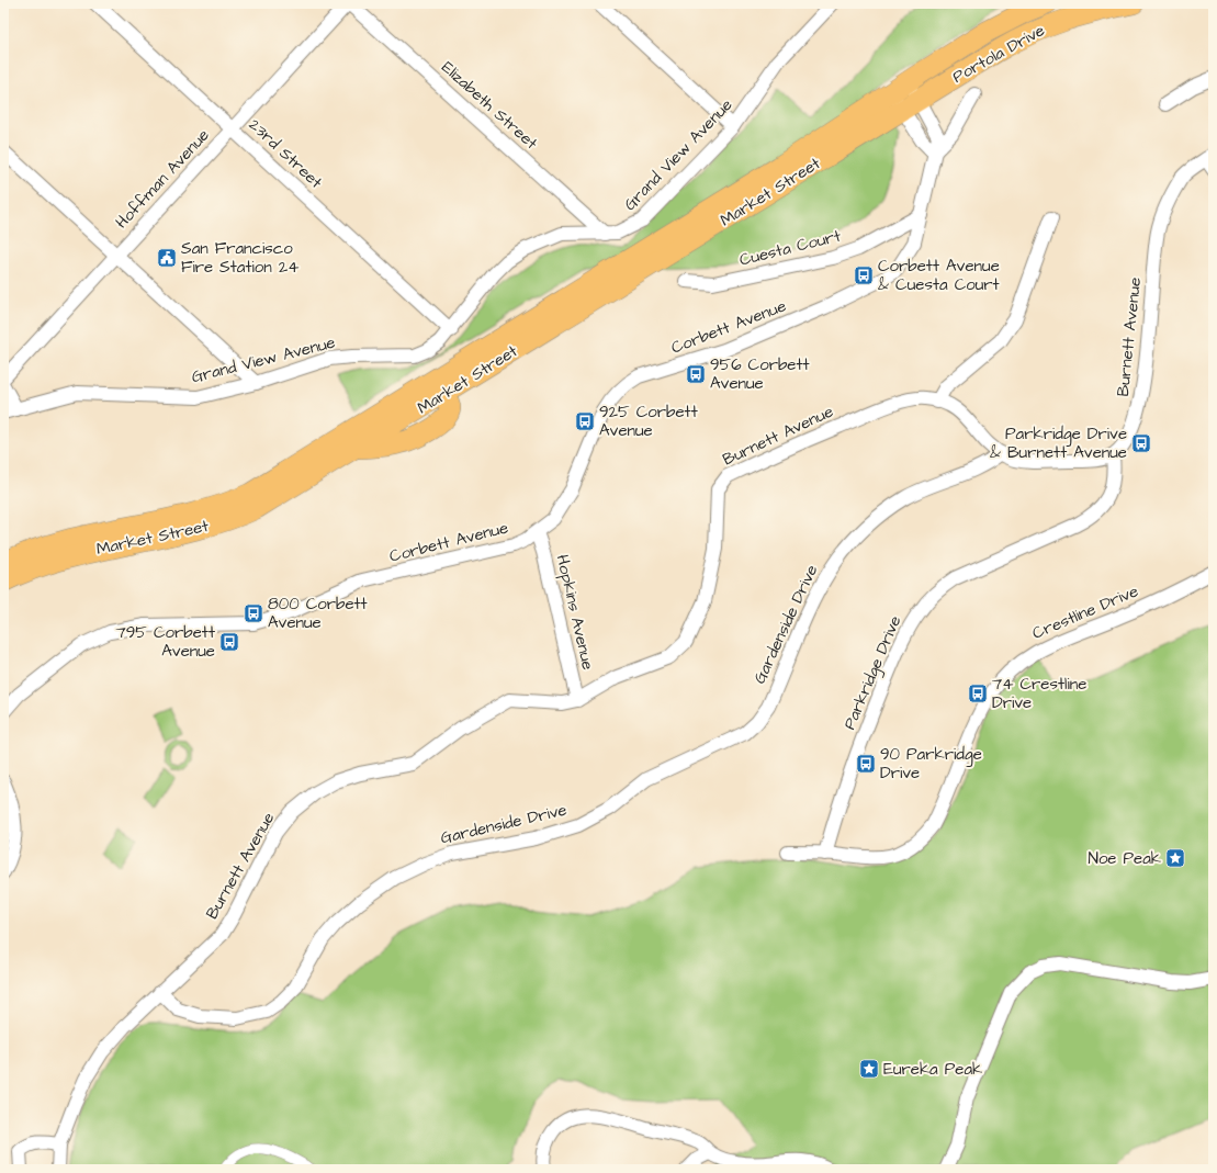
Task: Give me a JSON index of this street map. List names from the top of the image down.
{
  "streets": {
    "main road": ["Portola Drive", "Market Street"],
    "street": [
      "Elizabeth Street",
      "23rd Street",
      "Grand View Avenue",
      "Hoffman Avenue",
      "Cuesta Court",
      "Corbett Avenue",
      "Burnett Avenue",
      "Hopkins Avenue",
      "Crestline Drive",
      "Gardenside Drive",
      "Parkridge Drive"
    ]
  },
  "crossings": [
    ["Portola Drive", "Market Street"],
    ["Elizabeth Street", "Grand View Avenue"],
    ["Elizabeth Street", "Hoffman Avenue"],
    ["23rd Street", "Grand View Avenue"],
    ["23rd Street", "Hoffman Avenue"],
    ["Cuesta Court", "Corbett Avenue"],
    ["Corbett Avenue", "Hopkins Avenue"],
    ["Burnett Avenue", "Hopkins Avenue"],
    ["Burnett Avenue", "Gardenside Drive"],
    ["Burnett Avenue", "Parkridge Drive"],
    ["Crestline Drive", "Parkridge Drive"]
  ],
  "places": {
    "public building": ["San Francisco Fire Station 24"],
    "bus stop": [
      "Corbett Avenue & Cuesta Court",
      "956 Corbett Avenue",
      "925 Corbett Avenue",
      "Parkridge Drive & Burnett Avenue",
      "800 Corbett Avenue",
      "795 Corbett Avenue",
      "74 Crestline Drive",
      "90 Parkridge Drive"
    ],
    "place": ["Noe Peak", "Eureka Peak"]
  }
}
